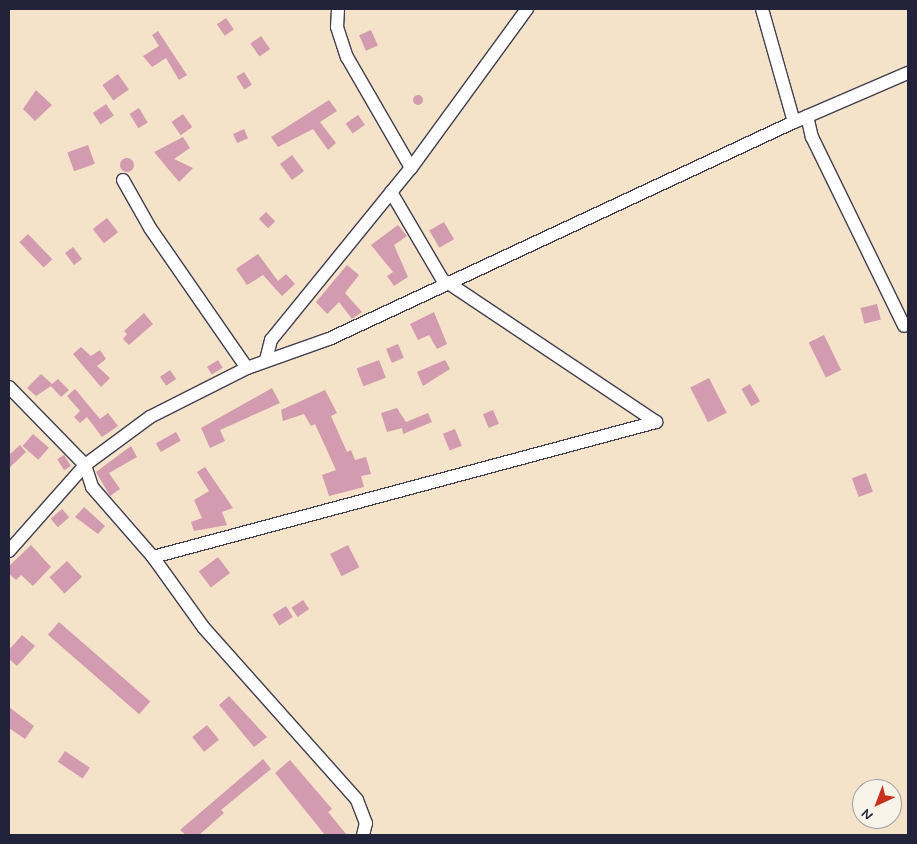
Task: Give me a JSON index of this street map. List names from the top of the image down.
{
  "north": "bottom left"
}
